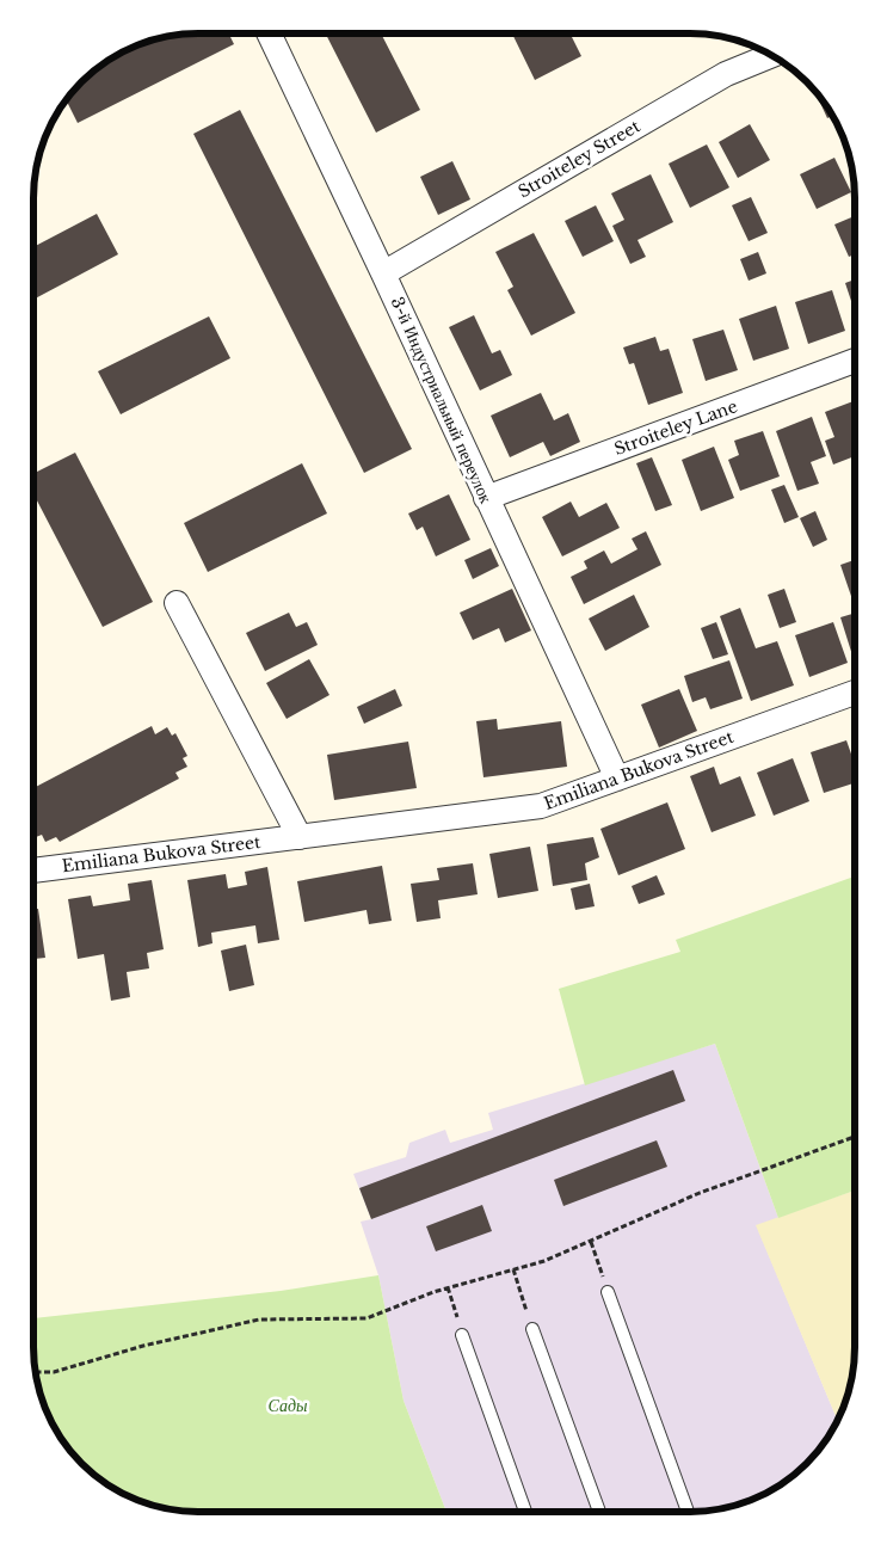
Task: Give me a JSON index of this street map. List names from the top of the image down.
{
  "streets": {
    "street": [
      "Stroiteley Street",
      "3-й Индустриальный переулок",
      "Stroiteley Lane",
      "Emiliana Bukova Street"
    ]
  },
  "crossings": [
    ["Stroiteley Street", "3-й Индустриальный переулок"],
    ["3-й Индустриальный переулок", "Stroiteley Lane"],
    ["3-й Индустриальный переулок", "Emiliana Bukova Street"]
  ],
  "parks": ["Сады"]
}
